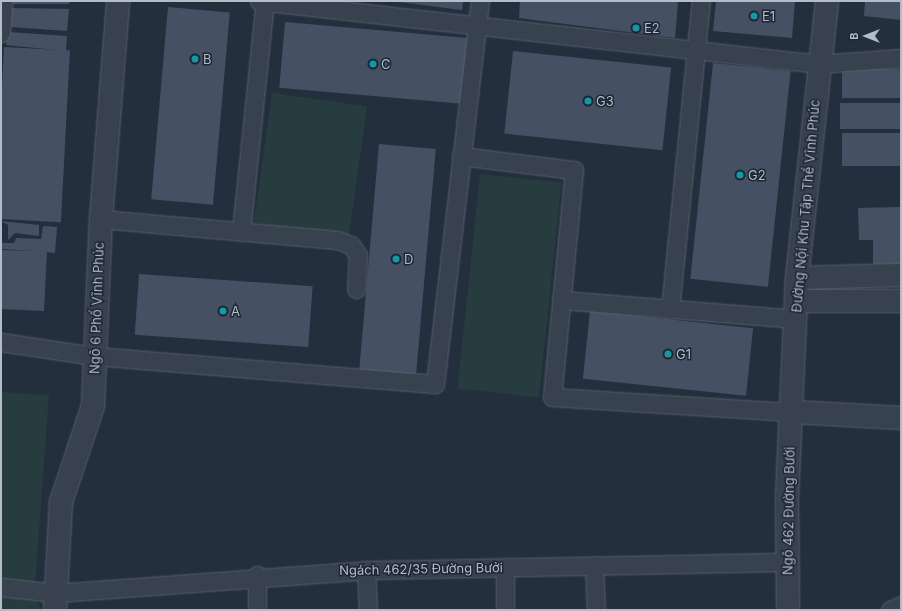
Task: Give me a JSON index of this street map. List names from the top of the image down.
{
  "streets": {
    "street": ["Đường Nội Khu Tập Thể Vĩnh Phúc", "Ngõ 6 Phố Vĩnh Phúc", "Ngõ 462 Đường Bưởi"],
    "lane": ["Ngách 462/35 Đường Bưởi"]
  },
  "crossings": [
    ["Đường Nội Khu Tập Thể Vĩnh Phúc", "Ngõ 462 Đường Bưởi"],
    ["Ngõ 6 Phố Vĩnh Phúc", "Ngách 462/35 Đường Bưởi"],
    ["Ngõ 462 Đường Bưởi", "Ngách 462/35 Đường Bưởi"]
  ],
  "places": [
    "E1",
    "E2",
    "B",
    "C",
    "G3",
    "G2",
    "D",
    "A",
    "G1"
  ],
  "north": "left"
}
